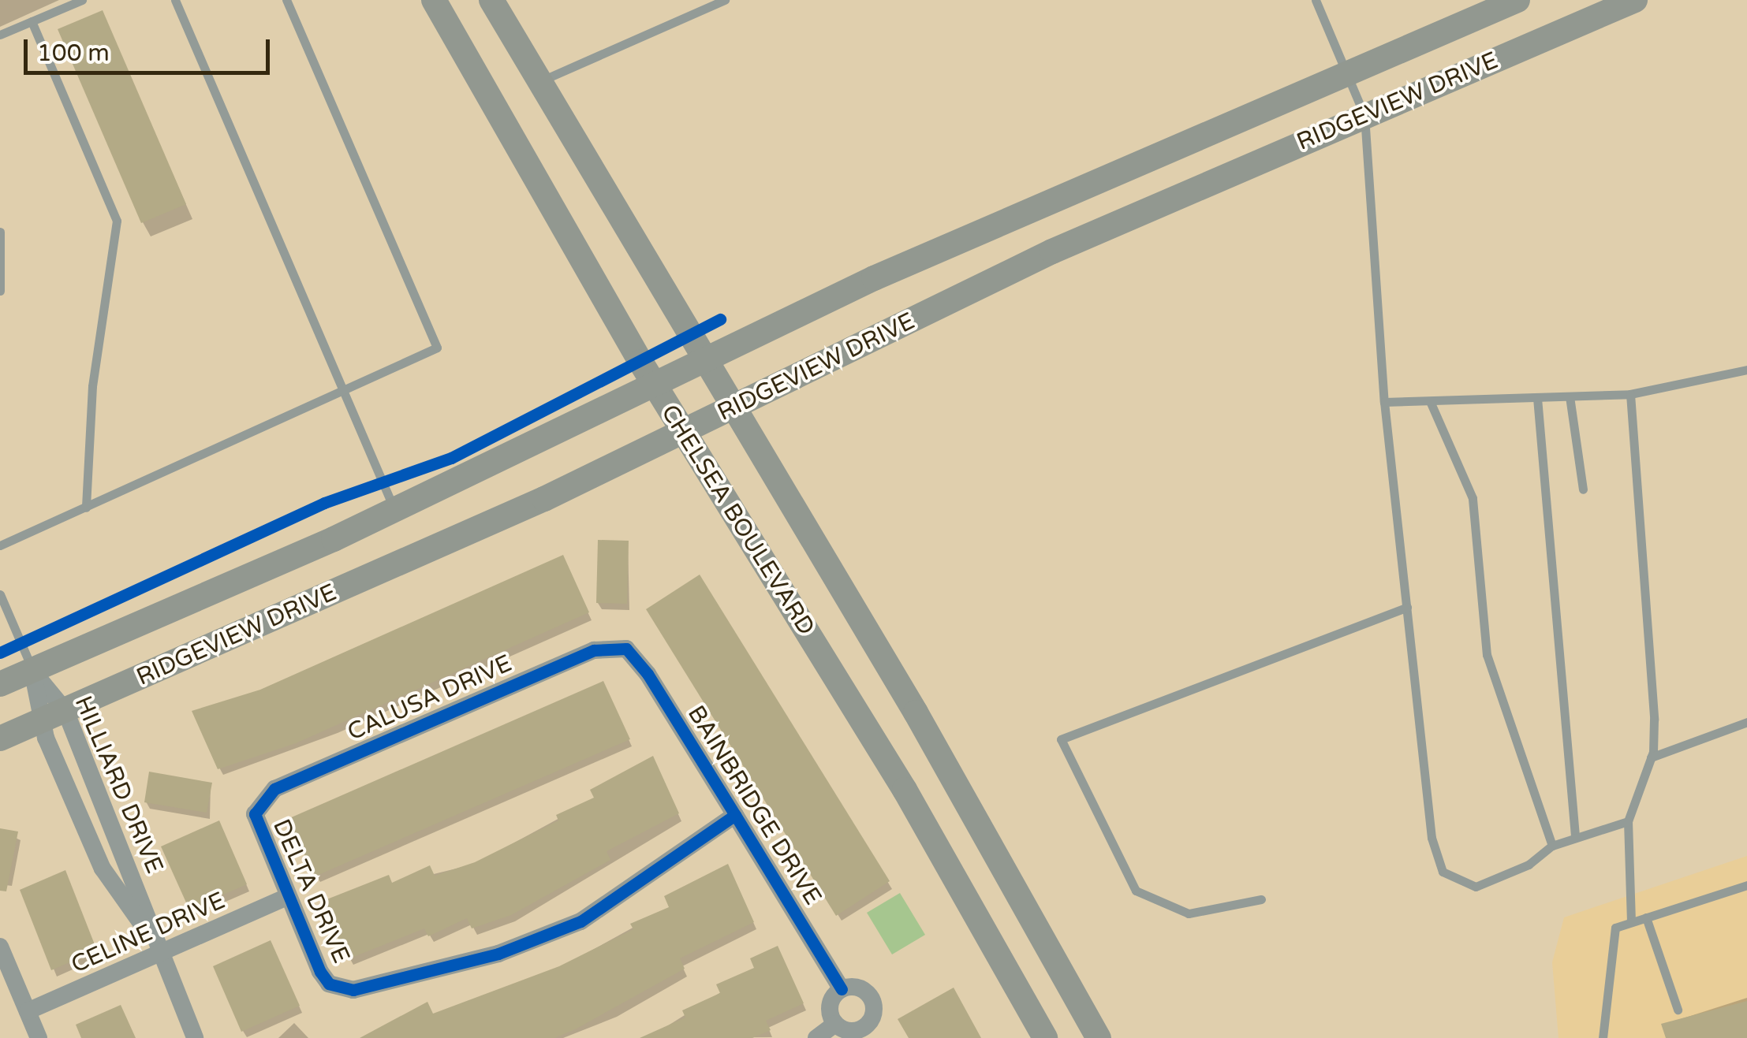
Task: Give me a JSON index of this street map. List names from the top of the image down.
{
  "streets": {
    "main road": ["RIDGEVIEW DRIVE", "CHELSEA BOULEVARD"],
    "street": [
      "CALUSA DRIVE",
      "HILLIARD DRIVE",
      "BAINBRIDGE DRIVE",
      "DELTA DRIVE",
      "CELINE DRIVE"
    ]
  },
  "crossings": [
    ["RIDGEVIEW DRIVE", "CHELSEA BOULEVARD"],
    ["RIDGEVIEW DRIVE", "HILLIARD DRIVE"],
    ["CALUSA DRIVE", "BAINBRIDGE DRIVE"],
    ["CALUSA DRIVE", "DELTA DRIVE"],
    ["HILLIARD DRIVE", "CELINE DRIVE"],
    ["BAINBRIDGE DRIVE", "DELTA DRIVE"],
    ["DELTA DRIVE", "CELINE DRIVE"]
  ],
  "scale_bar": "100 m"
}
